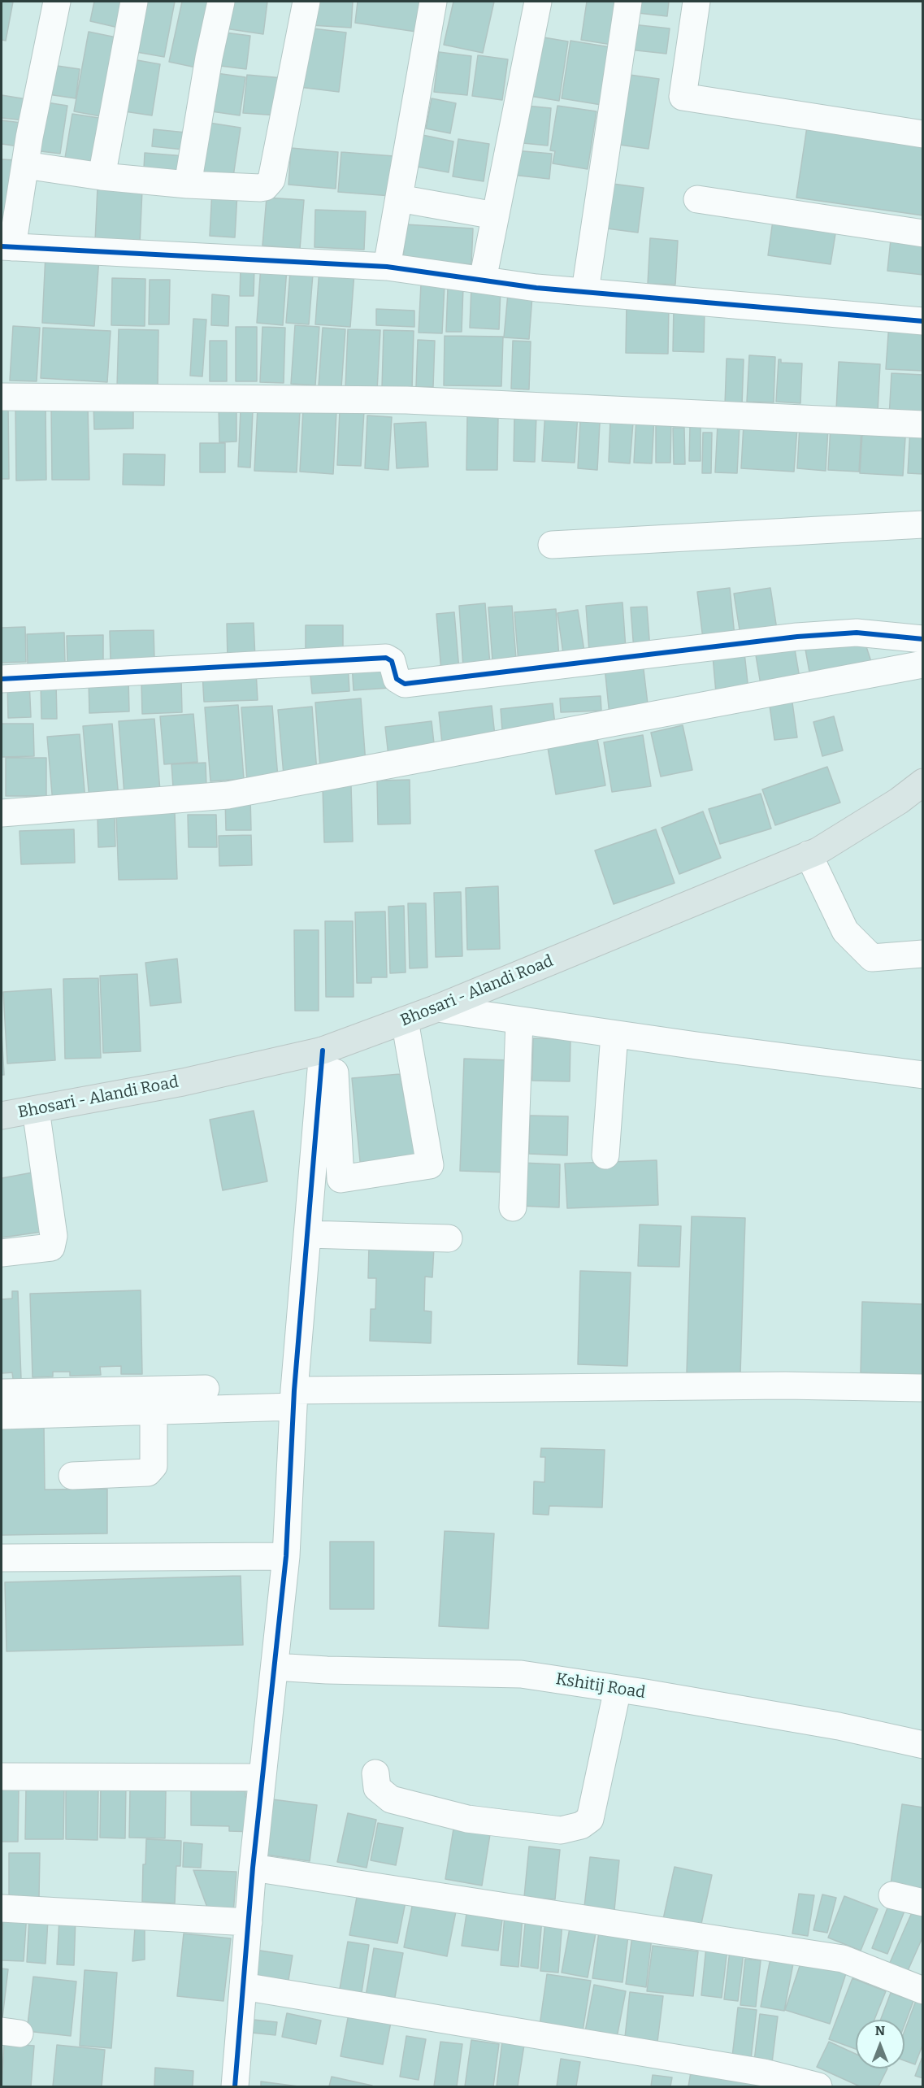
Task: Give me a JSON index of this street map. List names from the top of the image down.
{
  "streets": {
    "main road": ["Bhosari - Alandi Road"],
    "street": ["Kshitij Road"]
  },
  "north": "top"
}
